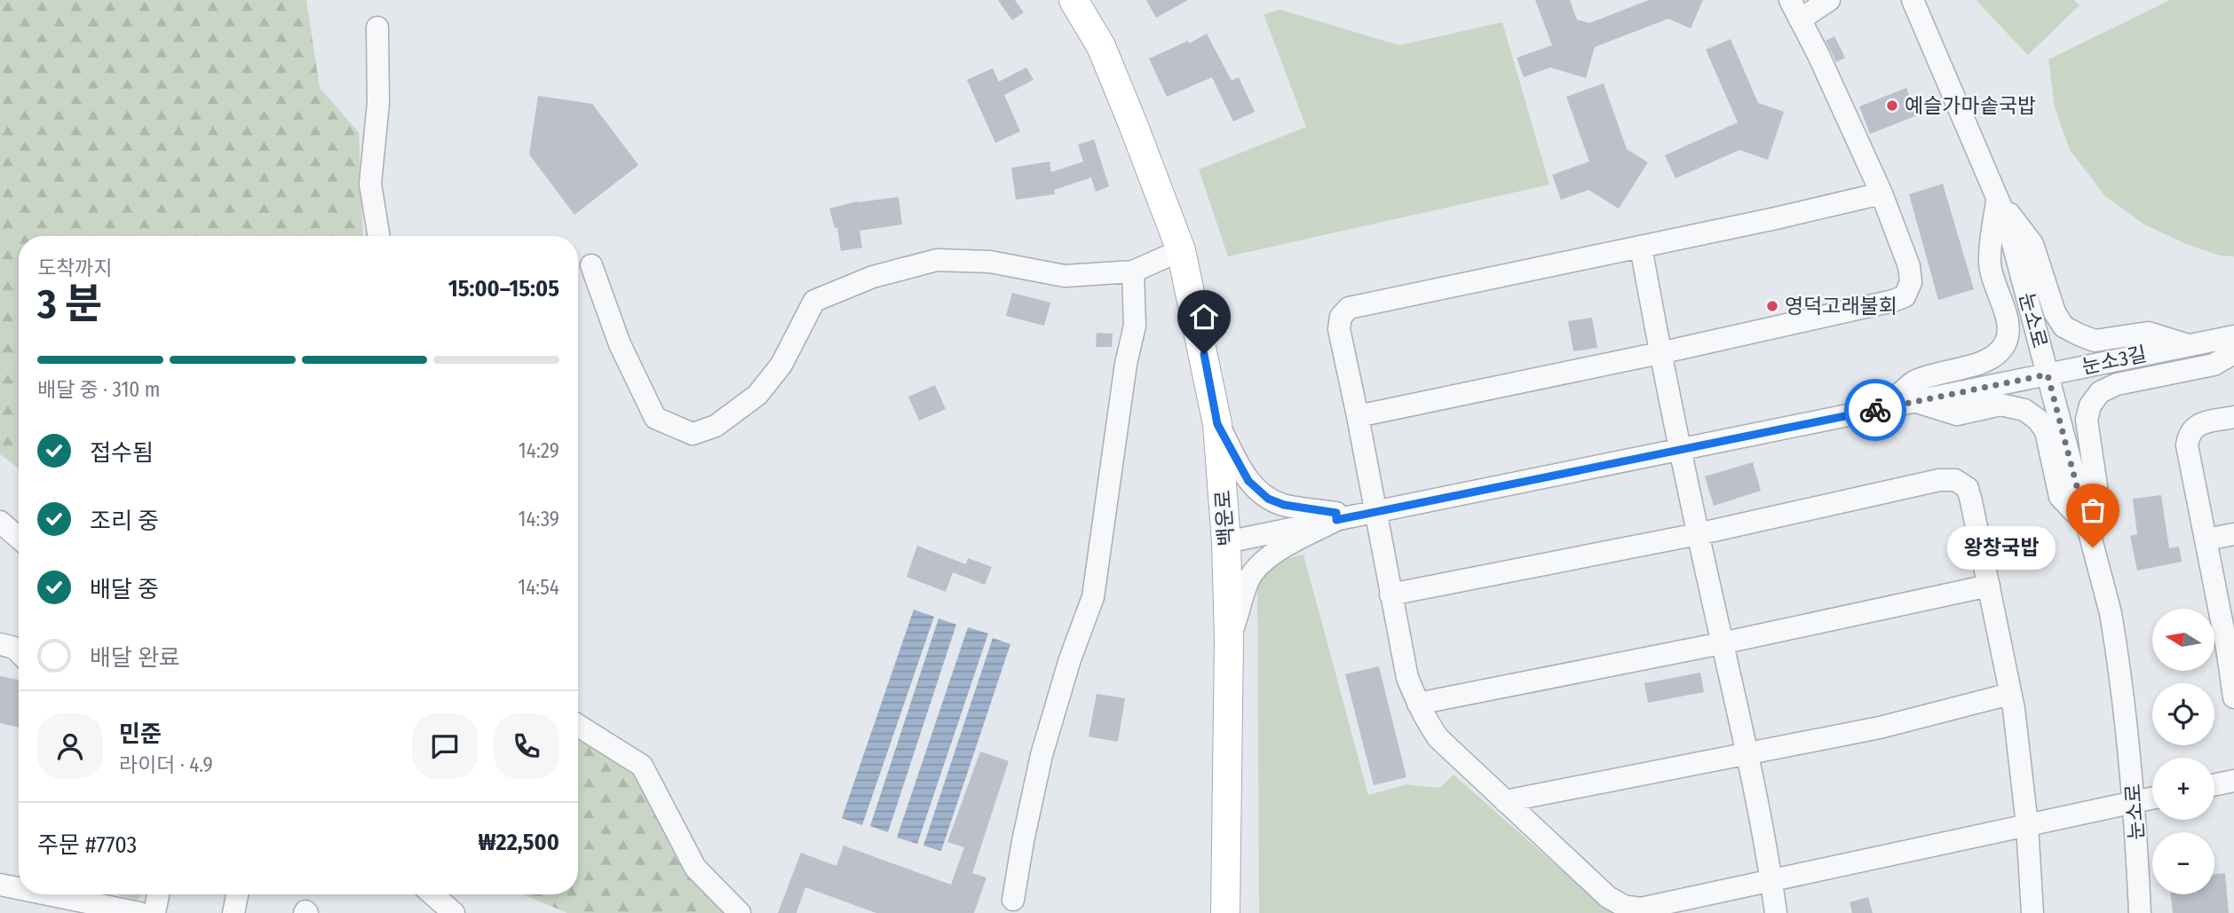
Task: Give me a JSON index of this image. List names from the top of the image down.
{
  "streets": {
    "main road": ["백운로"],
    "street": ["눈소로", "눈소3길"]
  },
  "crossings": [
    ["눈소로", "눈소3길"],
    ["눈소3길", "백운로"]
  ],
  "places": ["예슬가마솥국밥", "영덕고래불회", "왕창국밥"],
  "north": "left",
  "page": {
    "heading": ["3 분", "도착까지", "15:00–15:05"],
    "panel": [
      "민준",
      "라이더 · 4.9",
      "주문 #7703",
      "₩22,500"
    ],
    "bar": "배달 중 · 310 m",
    "list": [
      ["접수됨", "14:29"],
      ["조리 중", "14:39"],
      ["배달 중", "14:54"],
      "배달 완료"
    ],
    "bubble": "왕창국밥",
    "map_buttons": ["+", "−"]
  }
}
